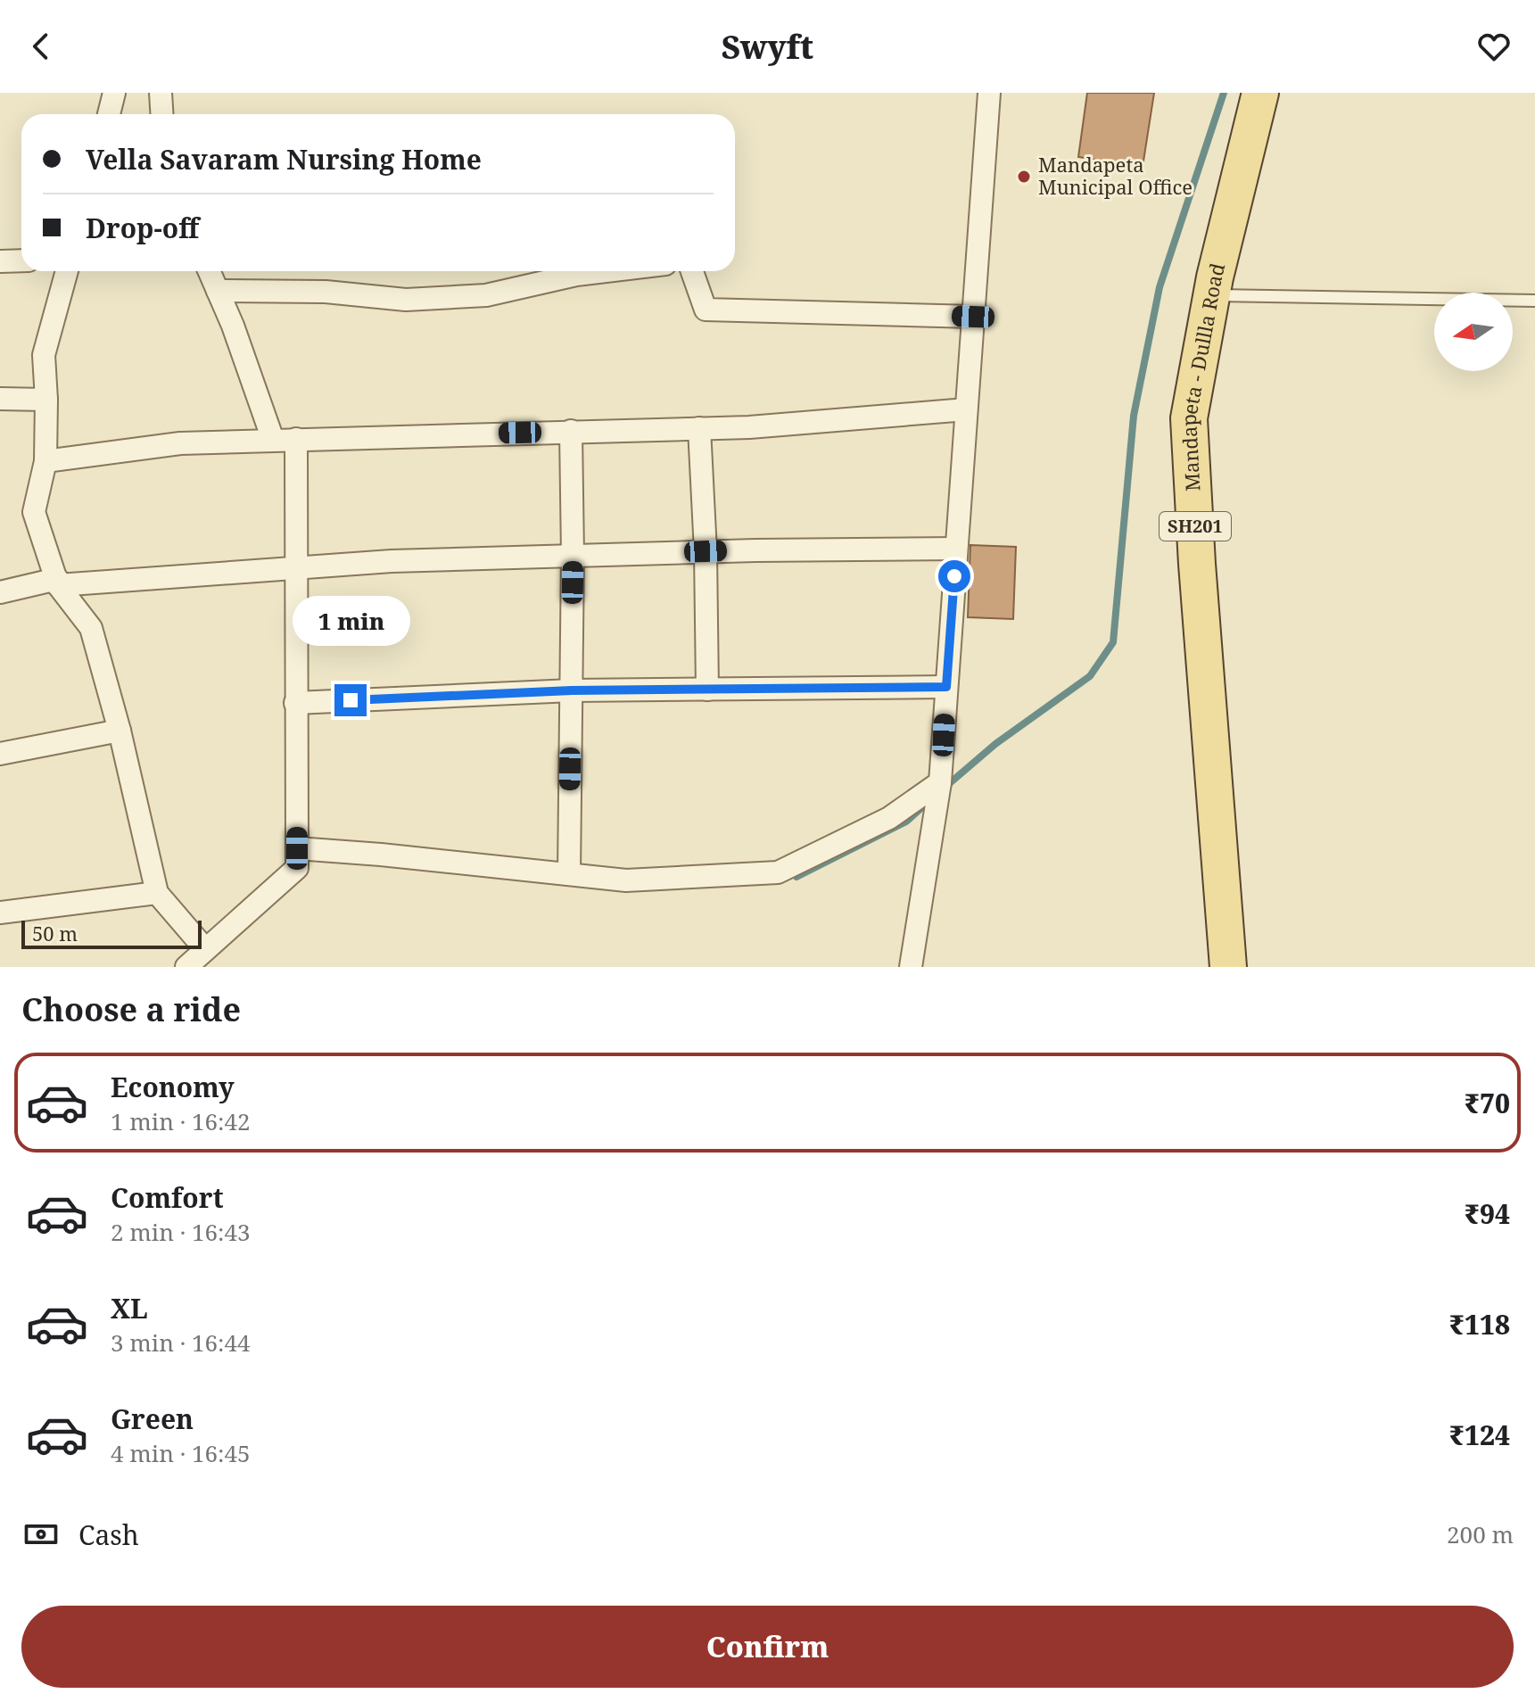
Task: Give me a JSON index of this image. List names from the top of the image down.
{
  "streets": {
    "main road": ["Mandapeta - Dullla Road", "SH201"]
  },
  "places": ["Mandapeta Municipal Office"],
  "scale_bar": "50 m",
  "north": "left",
  "page": {
    "header": "Swyft",
    "banner": ["Vella Savaram Nursing Home", "Drop-off"],
    "bubble": "1 min",
    "scale": "50 m",
    "heading": "Choose a ride",
    "list": [
      {
        "name": "Economy",
        "note": "1 min · 16:42",
        "value": "₹70"
      },
      {
        "name": "Comfort",
        "note": "2 min · 16:43",
        "value": "₹94"
      },
      {
        "name": "XL",
        "note": "3 min · 16:44",
        "value": "₹118"
      },
      {
        "name": "Green",
        "note": "4 min · 16:45",
        "value": "₹124"
      }
    ],
    "pay": ["Cash", "200 m"],
    "buttons": "Confirm"
  }
}
